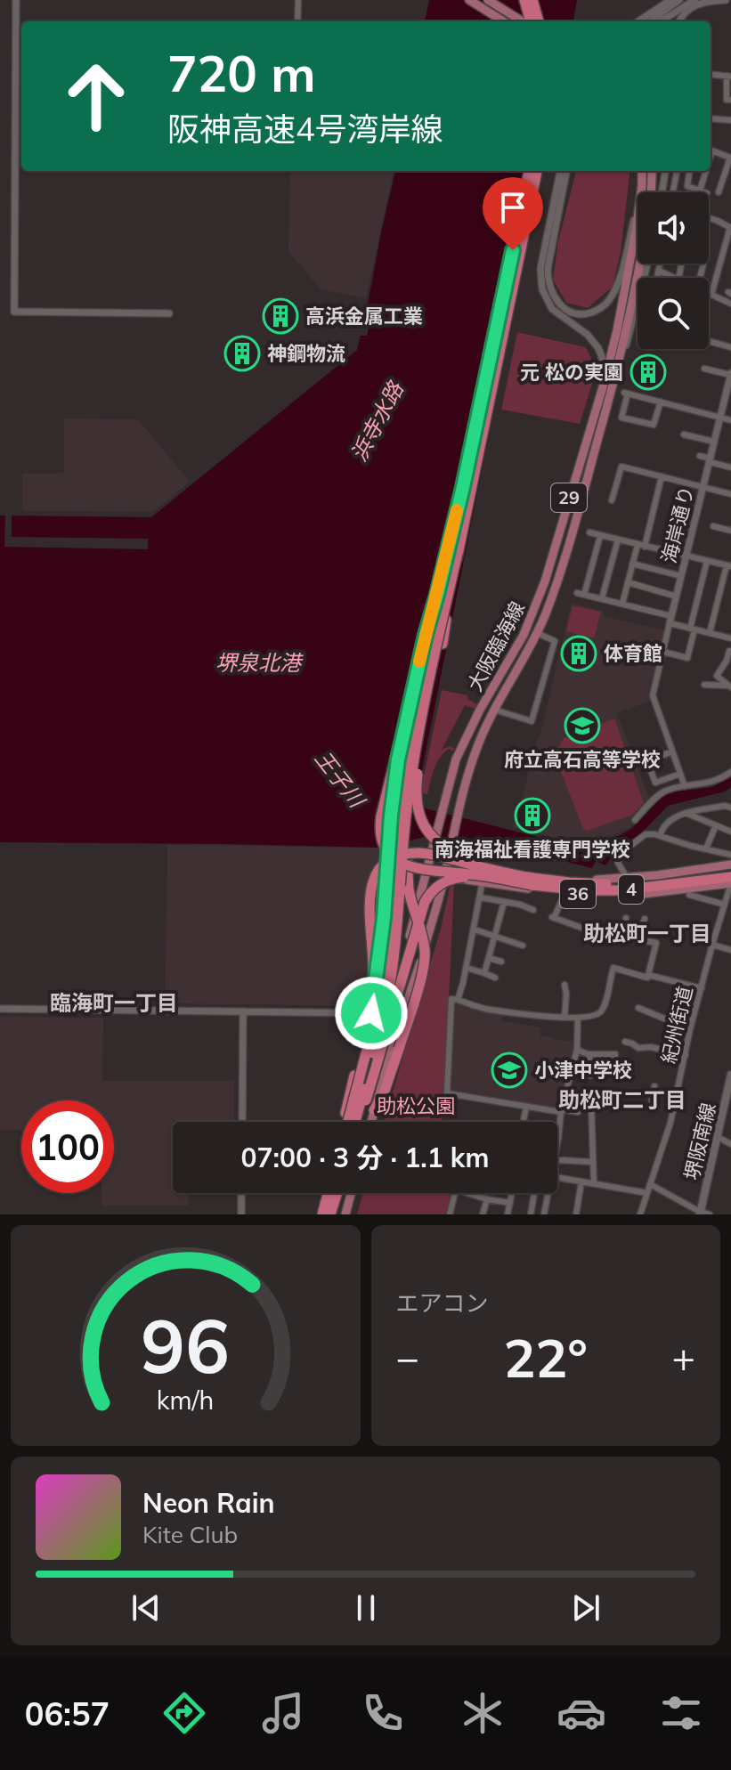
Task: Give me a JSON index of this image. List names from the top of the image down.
{
  "streets": {
    "highway": ["4"],
    "main road": [
      "29",
      "大阪臨海線",
      "36",
      "堺阪南線"
    ],
    "street": ["海岸通り", "紀州街道"]
  },
  "crossings": [
    ["大阪臨海線", "36"],
    ["36", "紀州街道"]
  ],
  "districts": ["助松町一丁目", "臨海町一丁目", "助松町二丁目"],
  "water": ["浜寺水路", "堺泉北港", "王子川"],
  "parks": ["助松公園"],
  "places": {
    "building": [
      "高浜金属工業",
      "神鋼物流",
      "元 松の実園",
      "体育館",
      "南海福祉看護専門学校"
    ],
    "school or university": ["府立高石高等学校", "小津中学校"]
  },
  "page": {
    "turn": ["720 m", "阪神高速4号湾岸線"],
    "limit": "100",
    "trip": "07:00 · 3 分 · 1.1 km",
    "tile": "エアコン",
    "heat": ["−", "22°", "+"],
    "song": ["Neon Rain", "Kite Club"],
    "tabs": "06:57",
    "gauge": ["96", "km/h"]
  }
}
